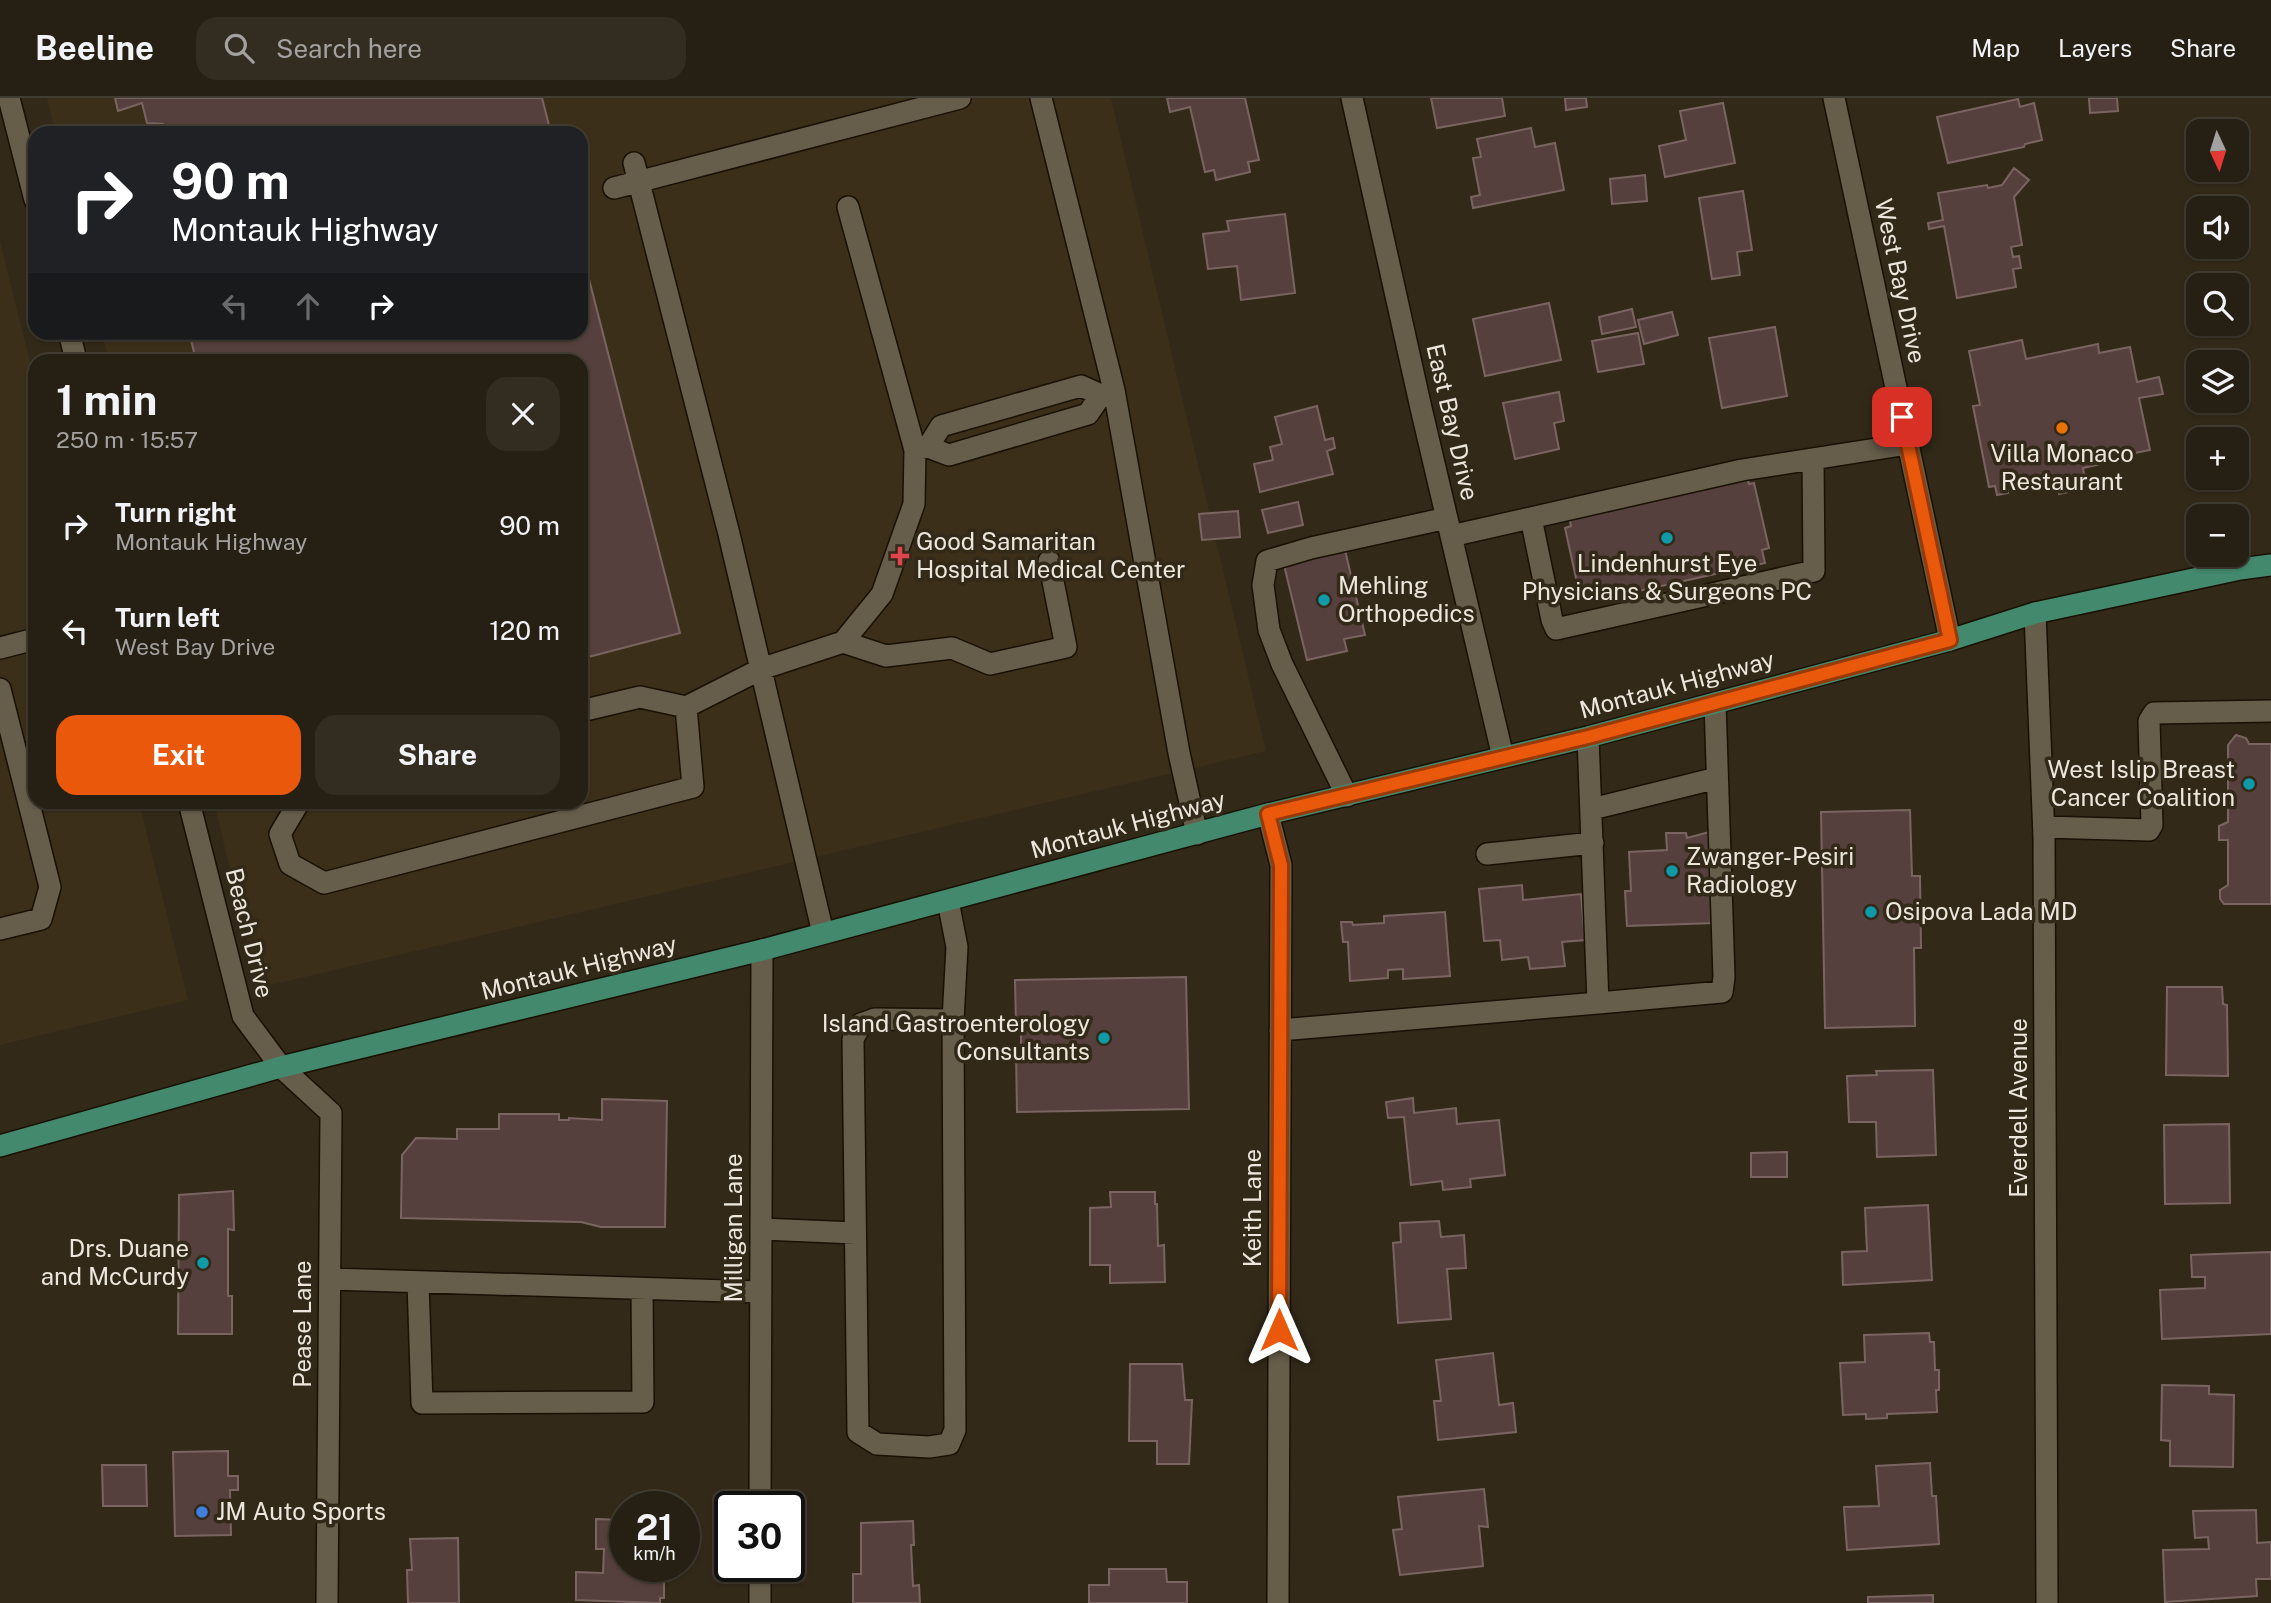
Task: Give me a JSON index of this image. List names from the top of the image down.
{
  "streets": {
    "main road": ["Montauk Highway"],
    "street": [
      "West Bay Drive",
      "East Bay Drive",
      "Beach Drive",
      "Everdell Avenue",
      "Keith Lane",
      "Milligan Lane",
      "Pease Lane"
    ]
  },
  "crossings": [
    ["West Bay Drive", "Montauk Highway"],
    ["East Bay Drive", "Montauk Highway"],
    ["Montauk Highway", "Beach Drive"],
    ["Montauk Highway", "Everdell Avenue"],
    ["Montauk Highway", "Keith Lane"],
    ["Montauk Highway", "Milligan Lane"],
    ["Montauk Highway", "Pease Lane"],
    ["Beach Drive", "Pease Lane"]
  ],
  "places": {
    "other": [
      "Villa Monaco Restaurant",
      "Lindenhurst Eye Physicians & Surgeons PC",
      "Mehling Orthopedics",
      "West Islip Breast Cancer Coalition",
      "Zwanger-Pesiri Radiology",
      "Osipova Lada MD",
      "Island Gastroenterology Consultants",
      "Drs. Duane and McCurdy",
      "JM Auto Sports"
    ],
    "health": ["Good Samaritan Hospital Medical Center"]
  },
  "north": "bottom",
  "page": {
    "header": "Beeline",
    "search": "Search here",
    "nav": ["Map", "Layers", "Share"],
    "map_buttons": ["+", "−"],
    "turn": ["90 m", "Montauk Highway"],
    "heading": ["1 min", "250 m · 15:57"],
    "list": [
      {
        "name": "Turn right",
        "note": "Montauk Highway",
        "value": "90 m"
      },
      {
        "name": "Turn left",
        "note": "West Bay Drive",
        "value": "120 m"
      }
    ],
    "buttons": ["Exit", "Share"],
    "speed": "21 km/h",
    "limit": "30"
  }
}
